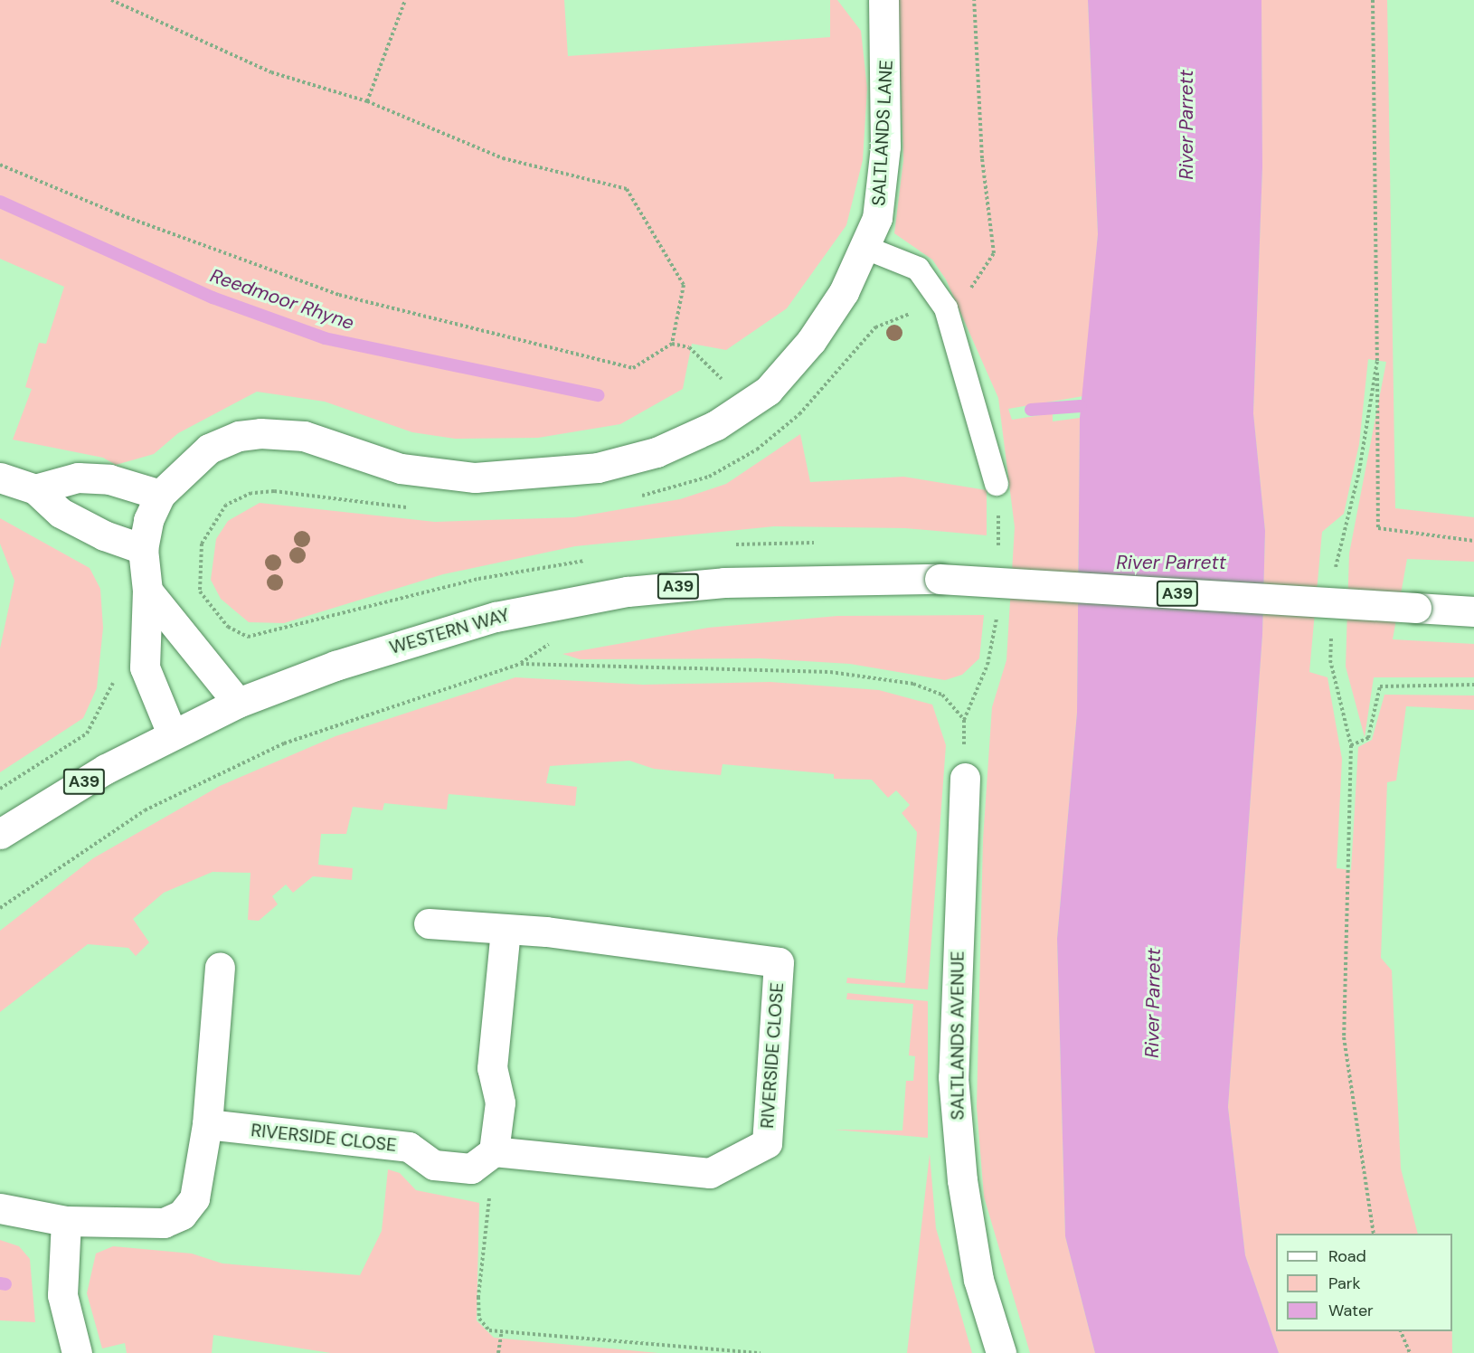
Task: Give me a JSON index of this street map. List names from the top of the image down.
{
  "streets": {
    "street": [
      "SALTLANDS LANE",
      "A39",
      "WESTERN WAY",
      "SALTLANDS AVENUE",
      "RIVERSIDE CLOSE"
    ]
  },
  "crossings": [
    ["SALTLANDS LANE", "WESTERN WAY"]
  ],
  "water": ["River Parrett", "Reedmoor Rhyne"],
  "legend": ["Road", "Park", "Water"]
}
